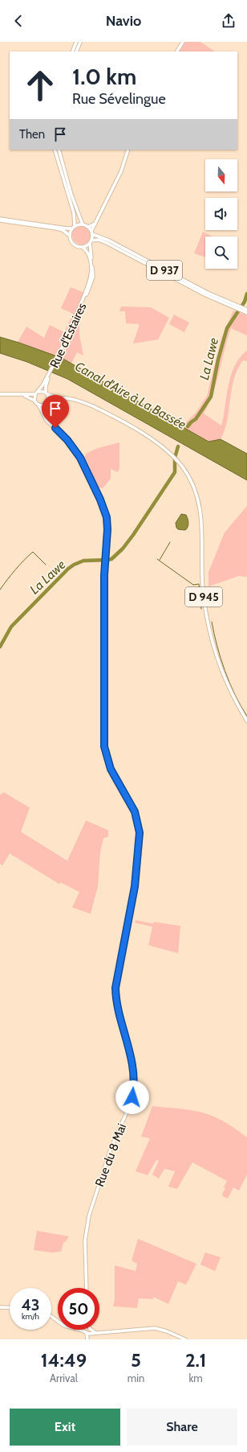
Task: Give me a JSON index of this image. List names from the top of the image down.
{
  "streets": {
    "main road": [
      "D 937",
      "Rue d'Estaires",
      "D 945",
      "Rue du 8 Mai"
    ]
  },
  "crossings": [
    ["D 937", "Rue d'Estaires"],
    ["Rue d'Estaires", "D 945"],
    ["Rue d'Estaires", "Rue du 8 Mai"],
    ["D 945", "Rue du 8 Mai"]
  ],
  "water": ["La Lawe", "Canal d'Aire à La Bassée"],
  "north": "bottom",
  "page": {
    "header": "Navio",
    "turn": ["1.0 km", "Rue Sévelingue"],
    "then": "Then",
    "speed": "43 km/h",
    "limit": "50",
    "eta": [
      "14:49",
      "Arrival",
      "5",
      "min",
      "2.1",
      "km"
    ],
    "buttons": ["Exit", "Share"]
  }
}
